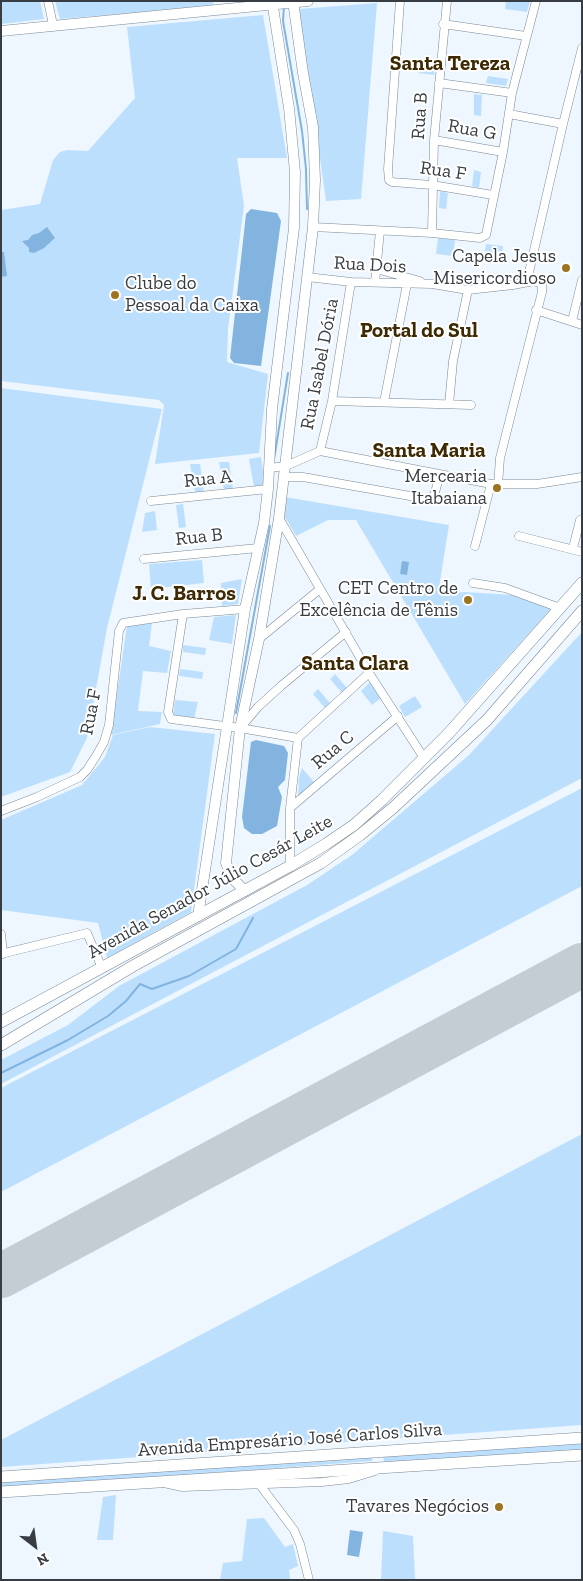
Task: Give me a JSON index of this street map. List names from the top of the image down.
{
  "streets": {
    "main road": ["Avenida Senador Júlio Cesár Leite", "Avenida Empresário José Carlos Silva"],
    "street": [
      "Rua B",
      "Rua G",
      "Rua F",
      "Rua Dois",
      "Rua Isabel Dória",
      "Rua A",
      "Rua C"
    ]
  },
  "crossings": [
    ["Rua B", "Rua G"],
    ["Rua B", "Rua F"],
    ["Rua Dois", "Rua Isabel Dória"]
  ],
  "districts": [
    "Santa Tereza",
    "Portal do Sul",
    "Santa Maria",
    "J. C. Barros",
    "Santa Clara"
  ],
  "places": [
    "Capela Jesus Misericordioso",
    "Clube do Pessoal da Caixa",
    "Mercearia Itabaiana",
    "CET Centro de Excelência de Tênis",
    "Tavares Negócios"
  ],
  "north": "bottom right"
}
